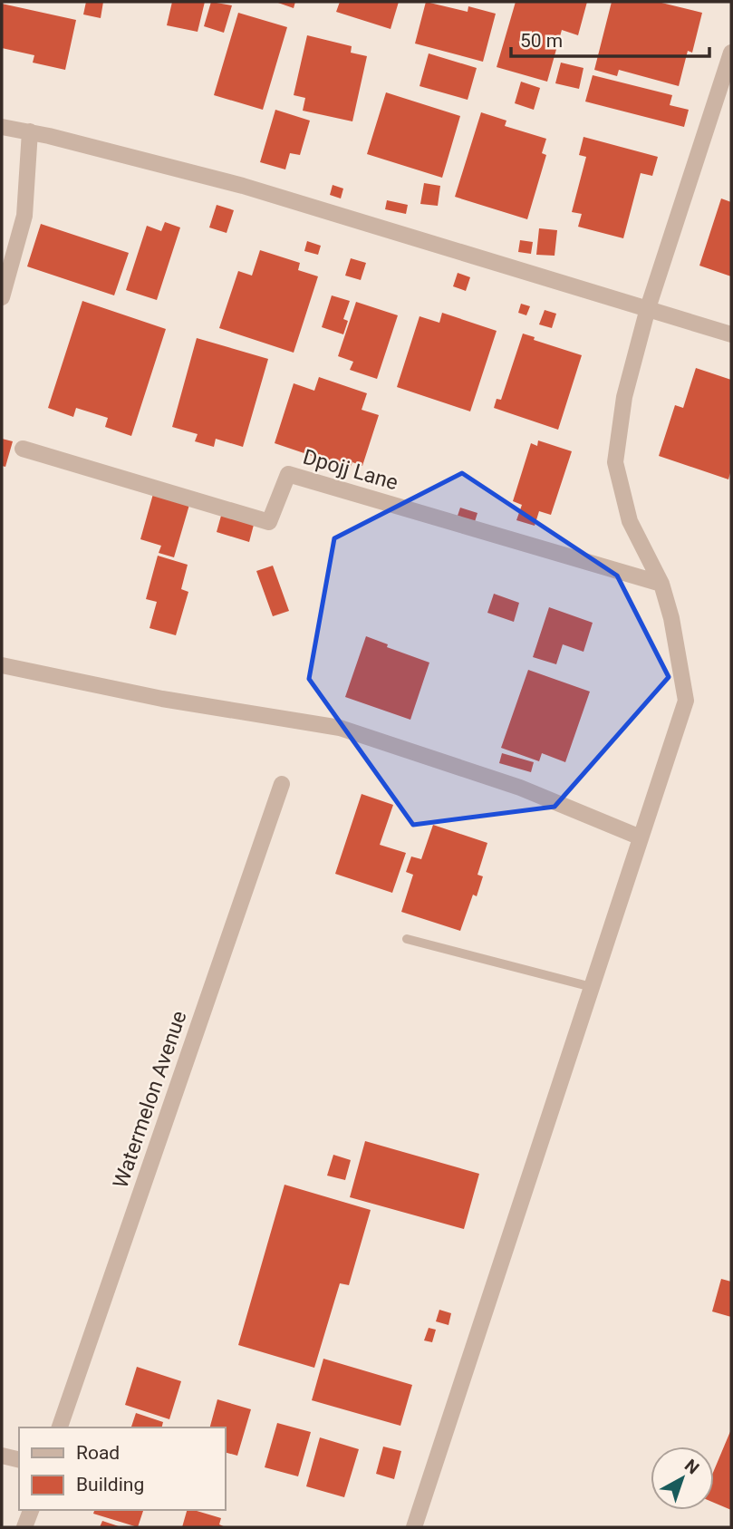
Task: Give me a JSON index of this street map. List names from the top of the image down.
{
  "streets": {
    "street": ["Dpojj Lane", "Watermelon Avenue"]
  },
  "legend": ["Road", "Building"],
  "scale_bar": "50 m",
  "north": "top right"
}
